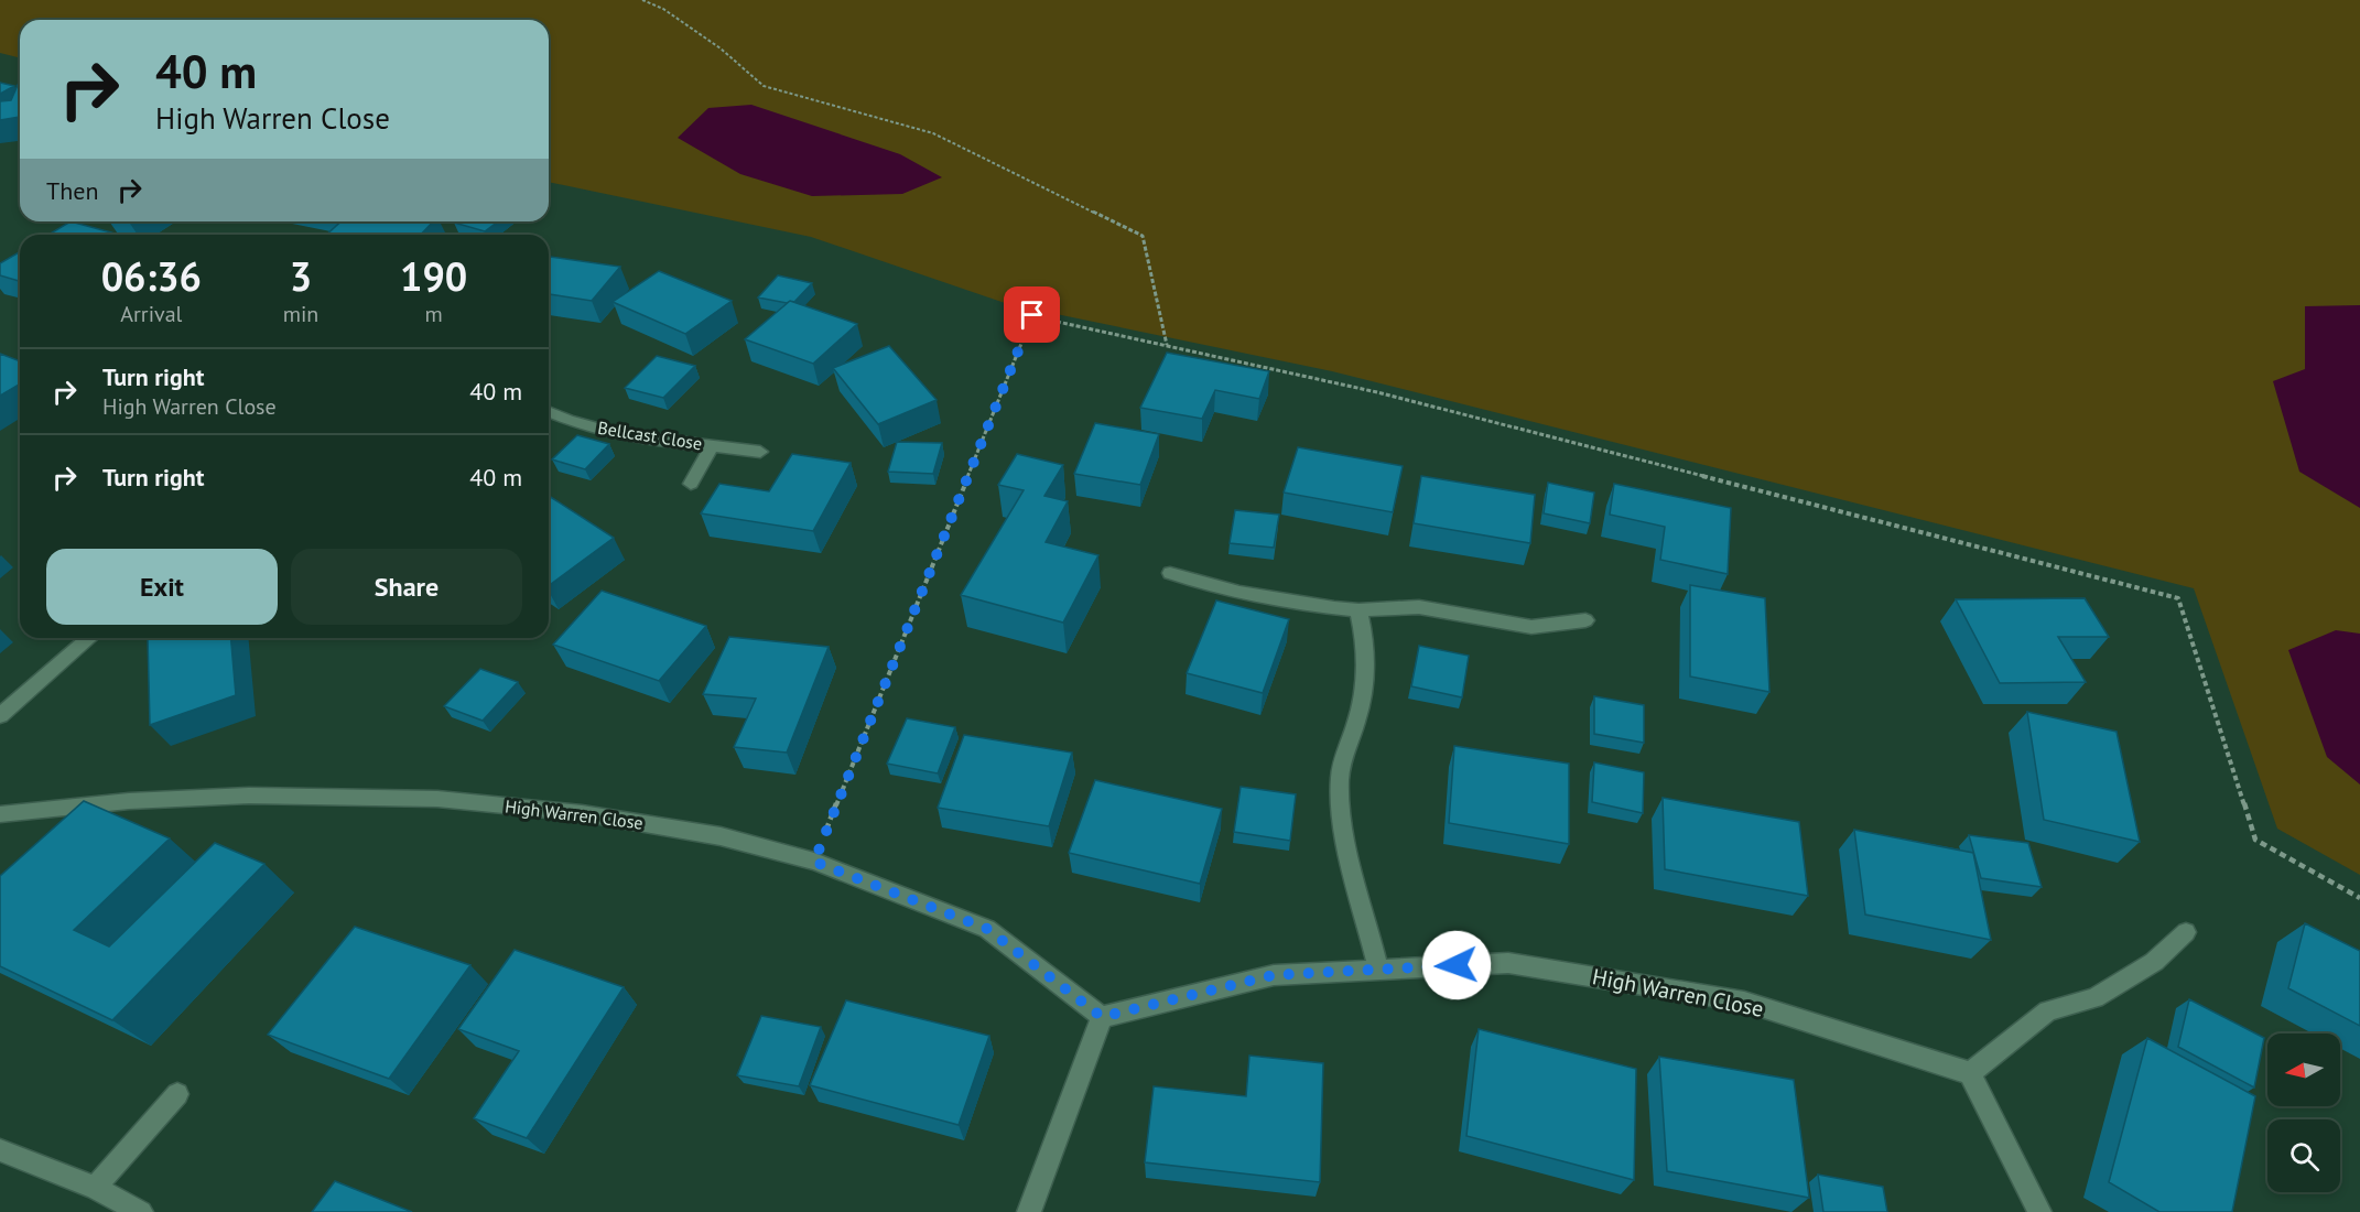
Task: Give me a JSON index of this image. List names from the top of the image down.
{
  "streets": {
    "street": ["Bellcast Close", "High Warren Close"]
  },
  "north": "left",
  "page": {
    "turn": ["40 m", "High Warren Close"],
    "then": "Then",
    "eta": [
      "06:36",
      "Arrival",
      "3",
      "min",
      "190",
      "m"
    ],
    "list": [
      {
        "name": "Turn right",
        "note": "High Warren Close",
        "value": "40 m"
      },
      {
        "name": "Turn right",
        "value": "40 m"
      }
    ],
    "buttons": ["Exit", "Share"]
  }
}
